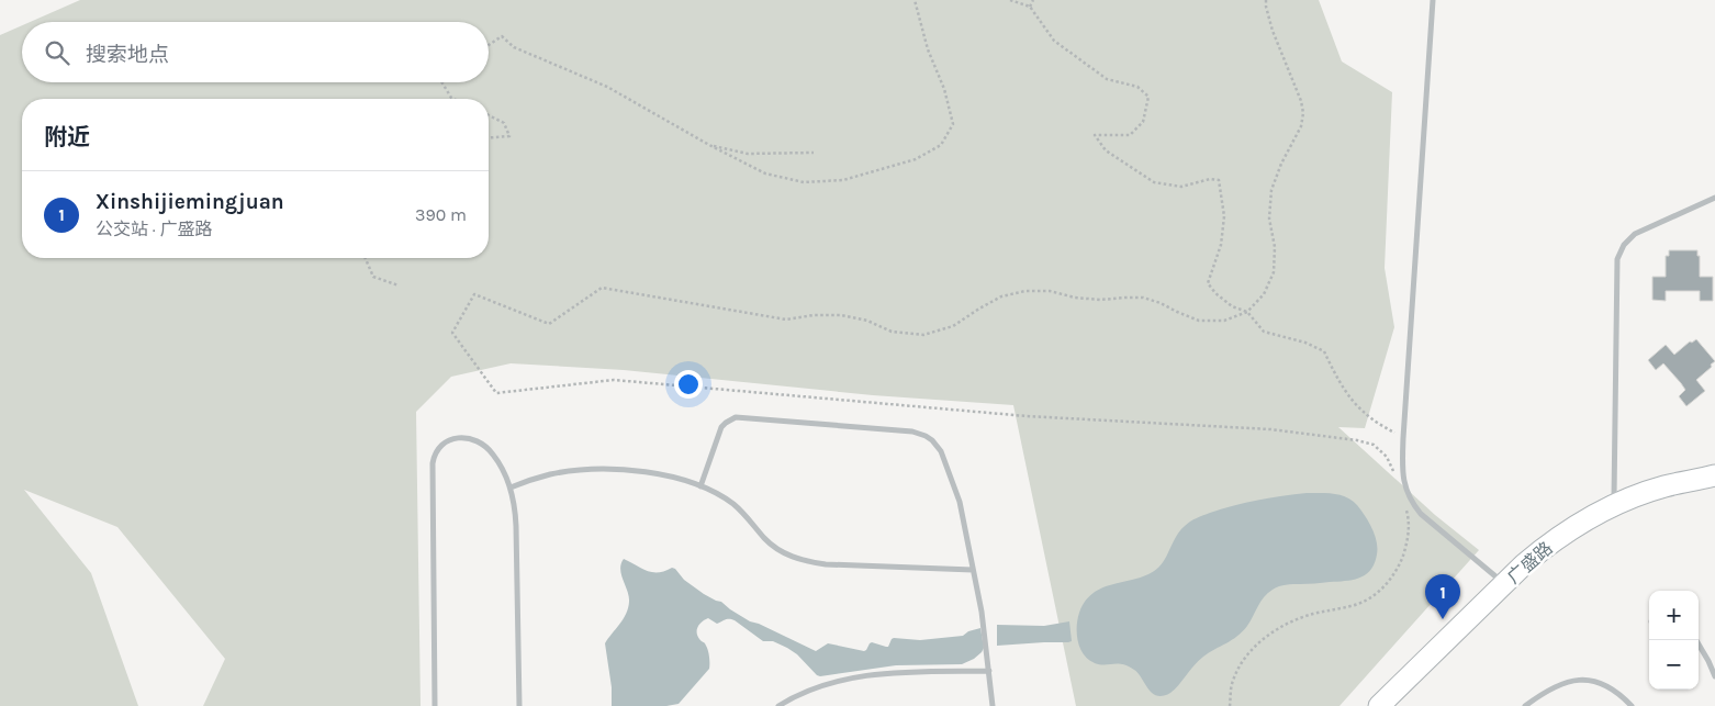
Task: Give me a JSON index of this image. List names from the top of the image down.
{
  "streets": {
    "main road": ["广盛路"]
  },
  "page": {
    "search": "搜索地点",
    "heading": "附近",
    "list": [
      {
        "mark": "1",
        "name": "Xinshijiemingjuan",
        "note": "公交站 · 广盛路",
        "value": "390 m"
      }
    ],
    "pins": "1",
    "map_buttons": ["+", "−"]
  }
}
